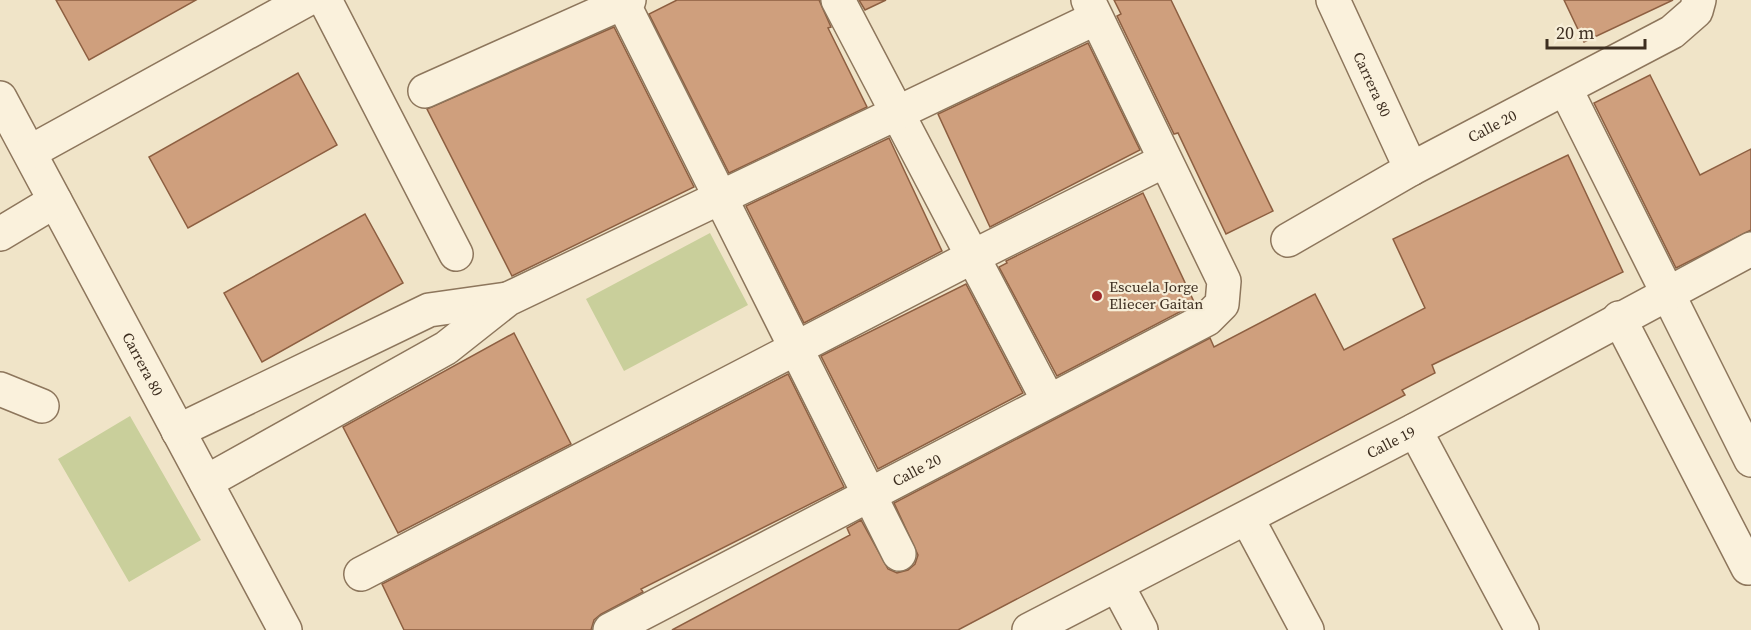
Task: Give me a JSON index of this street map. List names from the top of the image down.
{
  "streets": {
    "street": ["Carrera 80", "Calle 20", "Calle 19"]
  },
  "crossings": [
    ["Carrera 80", "Calle 20"]
  ],
  "places": ["Escuela Jorge Eliecer Gaitan"],
  "scale_bar": "20 m"
}
